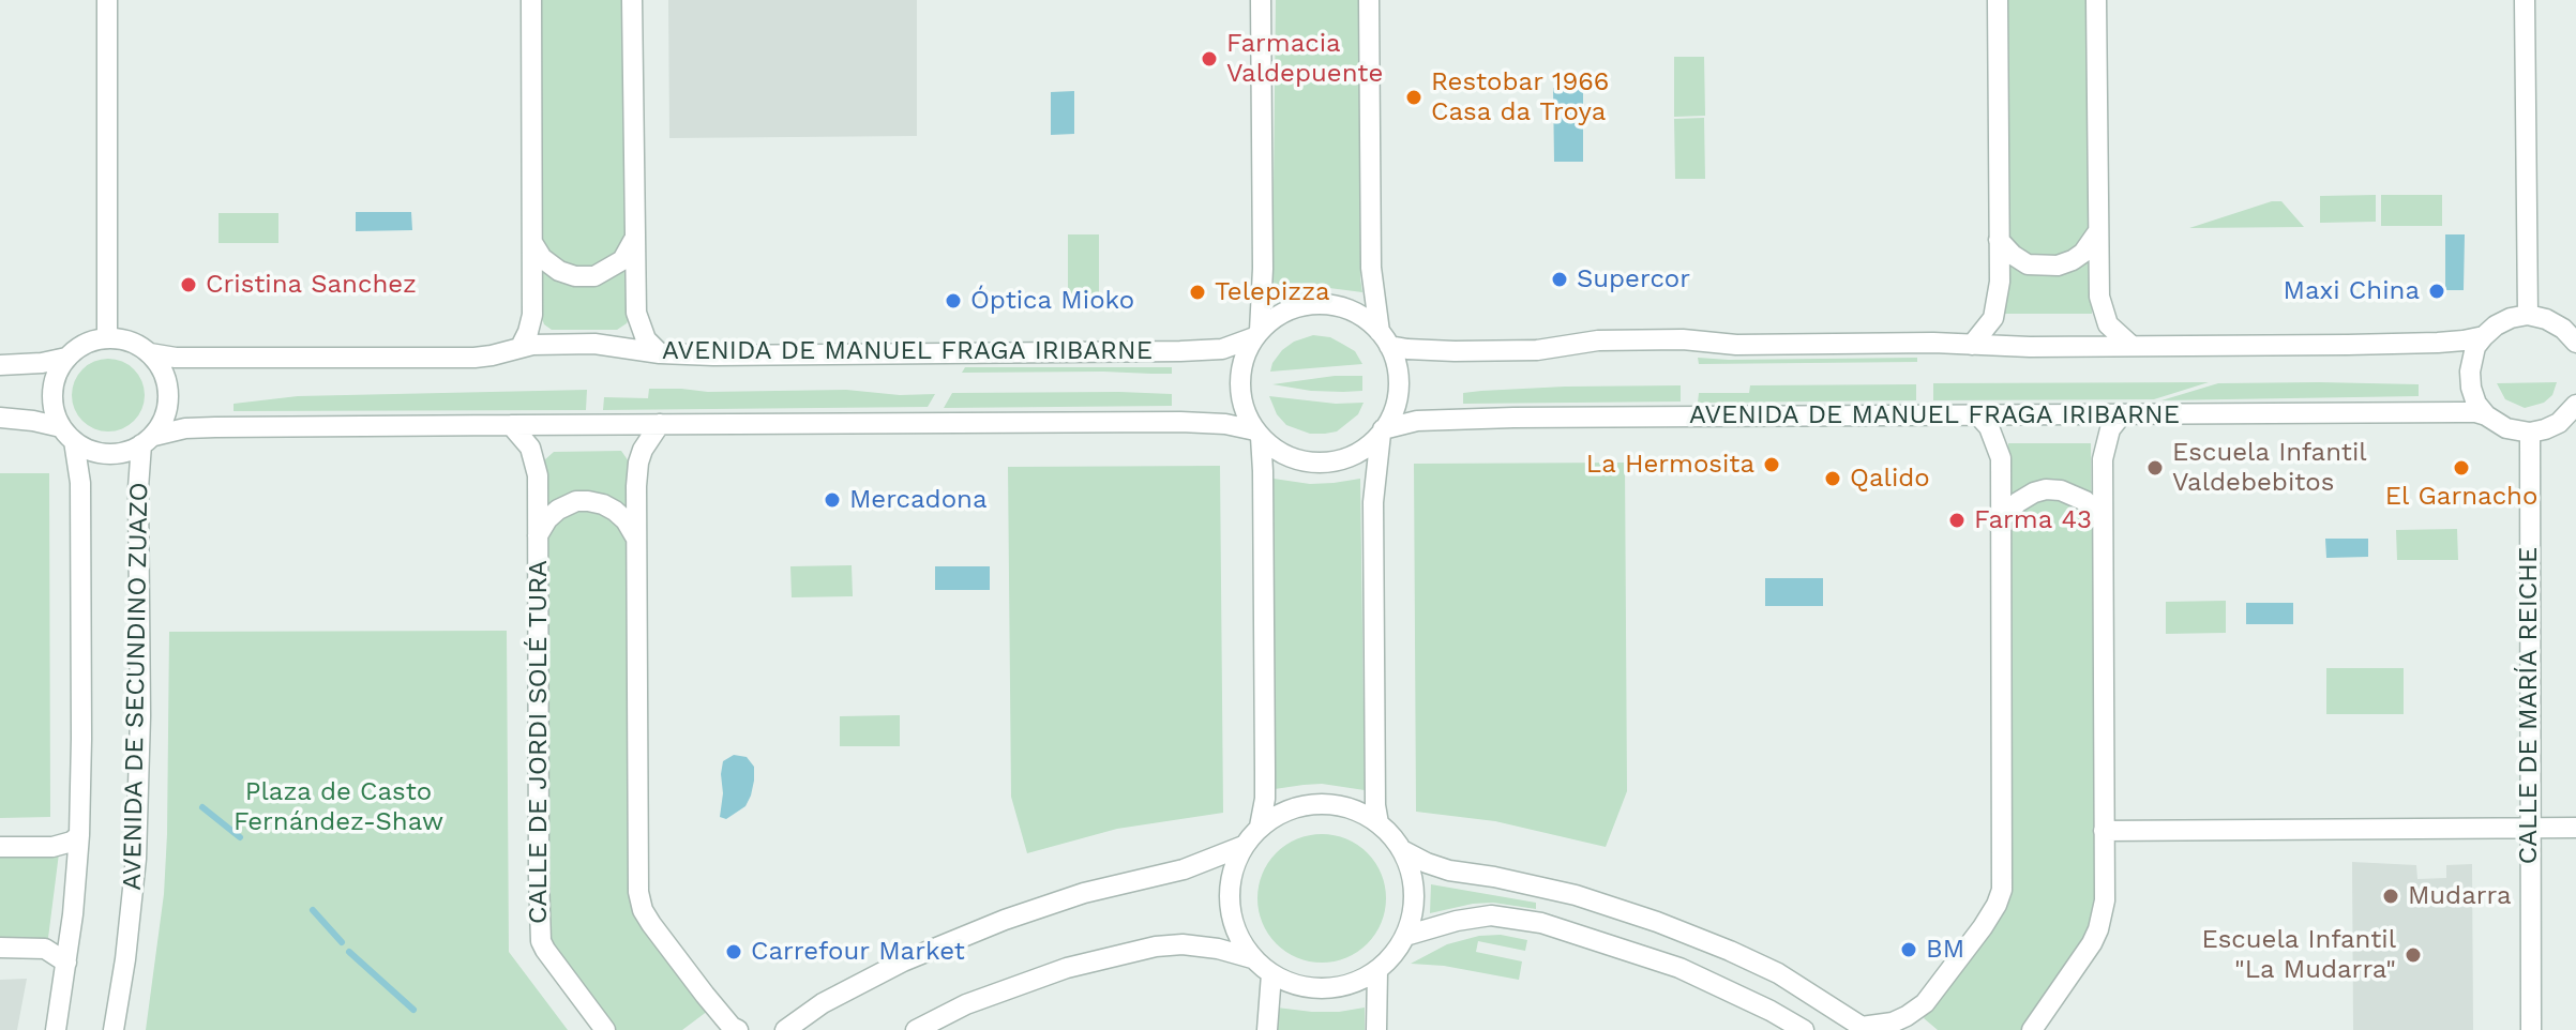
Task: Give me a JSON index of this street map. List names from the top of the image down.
{
  "streets": {
    "street": [
      "AVENIDA DE MANUEL FRAGA IRIBARNE",
      "AVENIDA DE SECUNDINO ZUAZO",
      "CALLE DE MARÍA REICHE",
      "CALLE DE JORDI SOLÉ TURA"
    ]
  },
  "crossings": [
    ["AVENIDA DE MANUEL FRAGA IRIBARNE", "AVENIDA DE SECUNDINO ZUAZO"],
    ["AVENIDA DE MANUEL FRAGA IRIBARNE", "CALLE DE MARÍA REICHE"]
  ],
  "parks": ["Plaza de Casto Fernández-Shaw"],
  "places": [
    "Farmacia Valdepuente",
    "Restobar 1966 Casa da Troya",
    "Supercor",
    "Cristina Sanchez",
    "Maxi China",
    "Telepizza",
    "Óptica Mioko",
    "La Hermosita",
    "Escuela Infantil Valdebebitos",
    "El Garnacho",
    "Qalido",
    "Mercadona",
    "Farma 43",
    "Mudarra",
    "BM",
    "Carrefour Market",
    "Escuela Infantil \"La Mudarra\""
  ]
}
